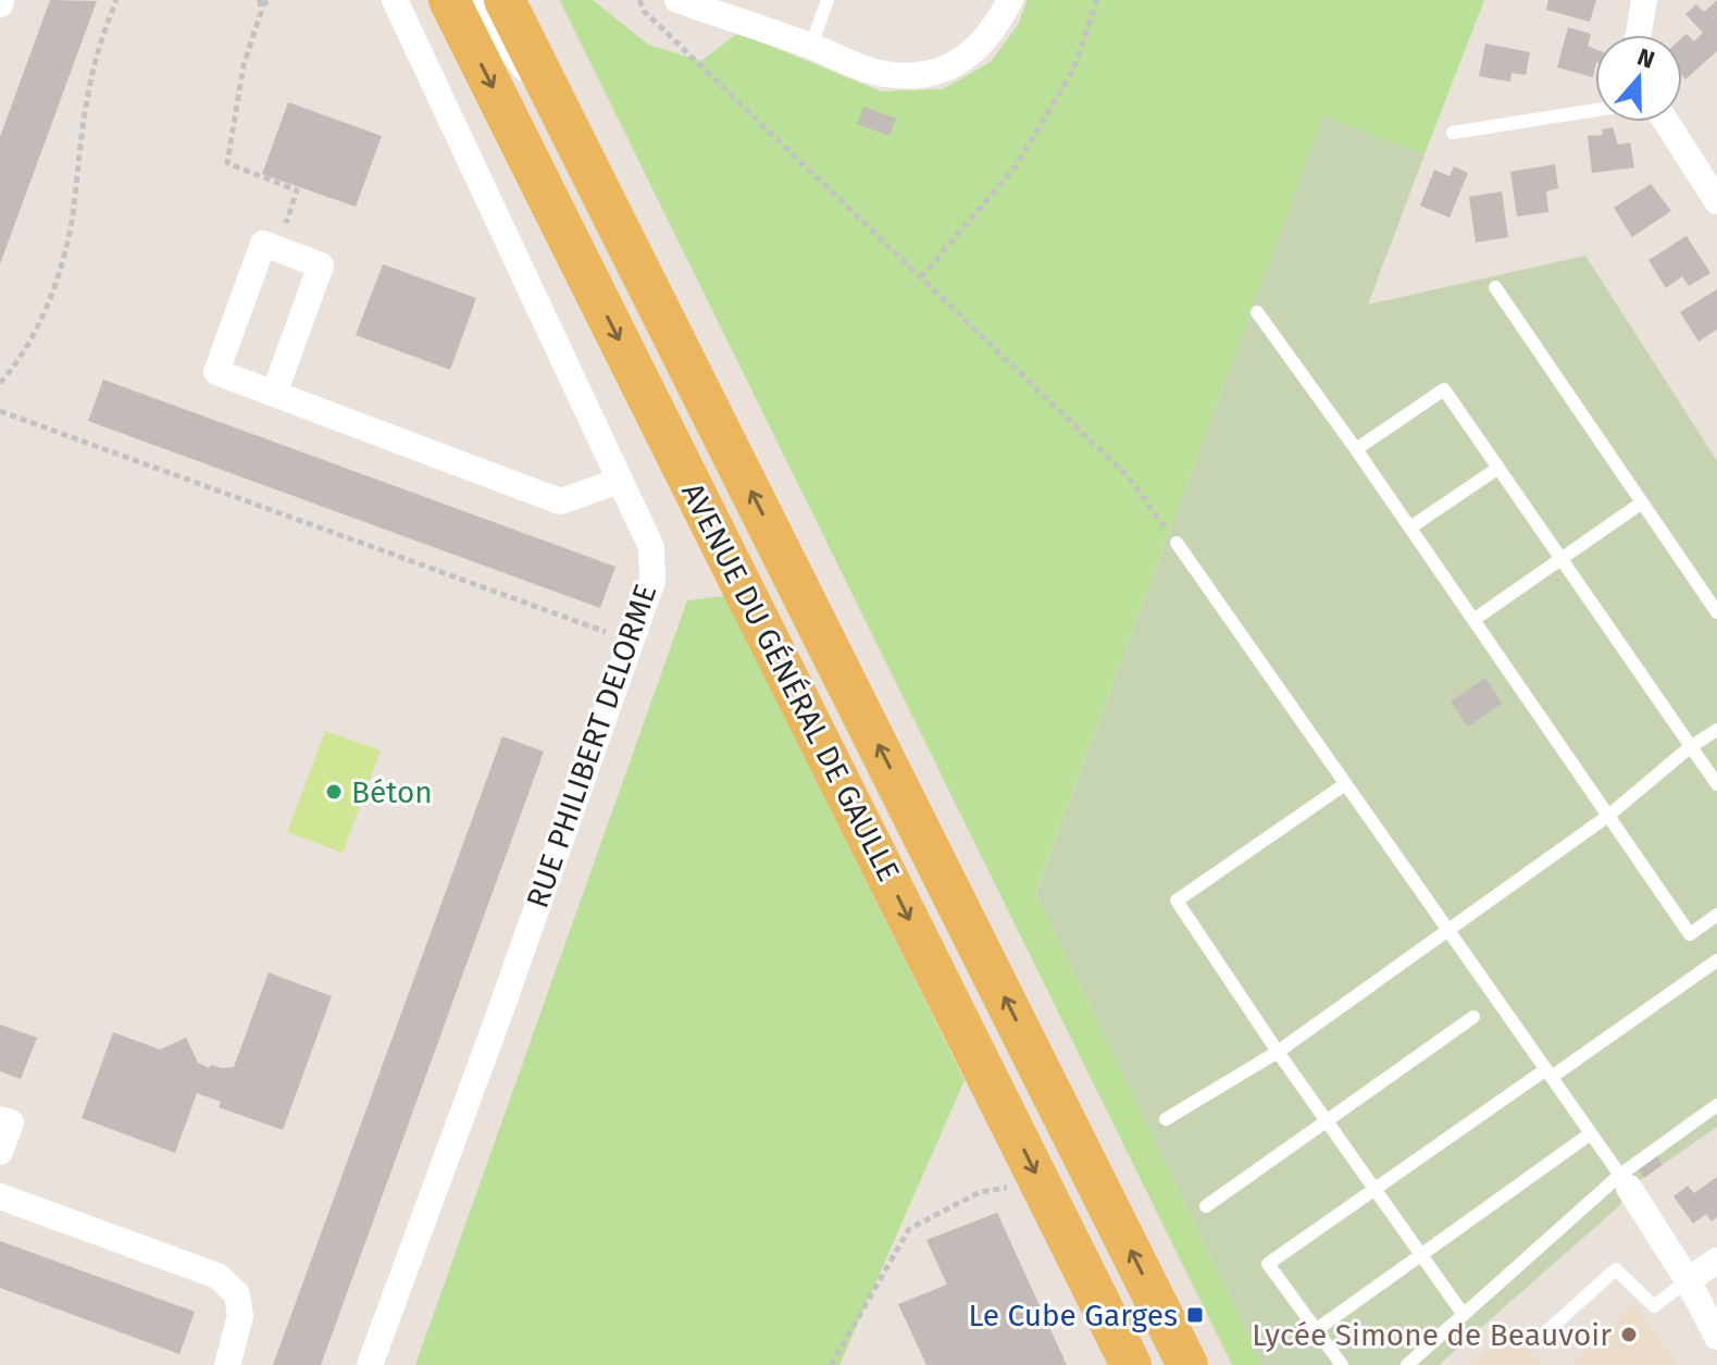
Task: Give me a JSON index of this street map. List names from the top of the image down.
{
  "streets": {
    "main road": ["AVENUE DU GÉNÉRAL DE GAULLE"],
    "street": ["RUE PHILIBERT DELORME"]
  },
  "places": {
    "other": ["Béton", "Lycée Simone de Beauvoir"],
    "transit": ["Le Cube Garges"]
  },
  "north": "top"
}
